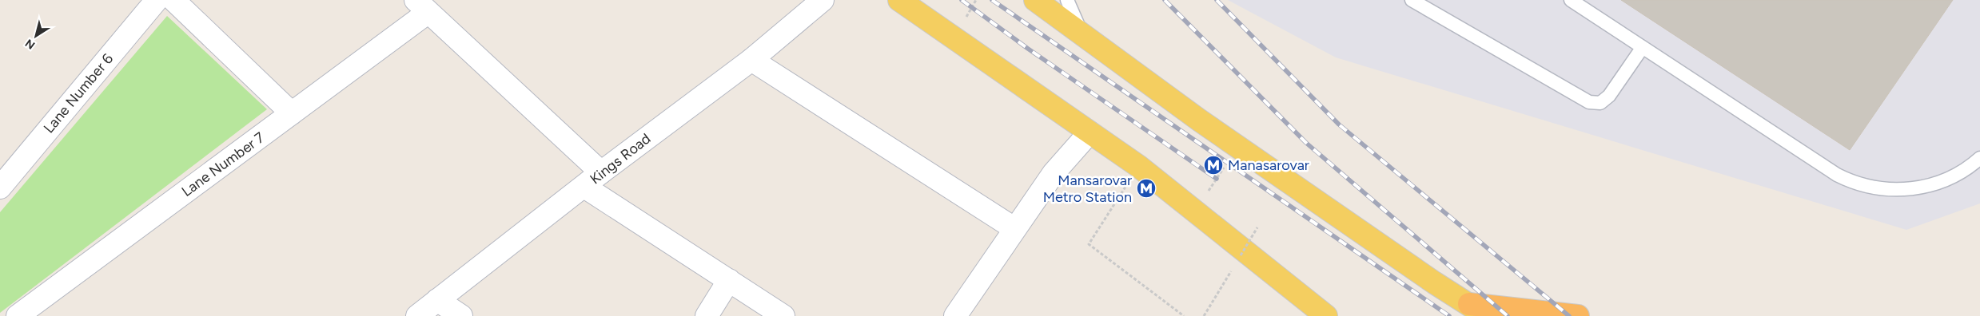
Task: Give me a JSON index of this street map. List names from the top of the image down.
{
  "streets": {
    "street": ["Lane Number 6", "Kings Road", "Lane Number 7"]
  },
  "places": {
    "metro station": ["Manasarovar", "Mansarovar Metro Station"]
  },
  "north": "bottom left"
}
